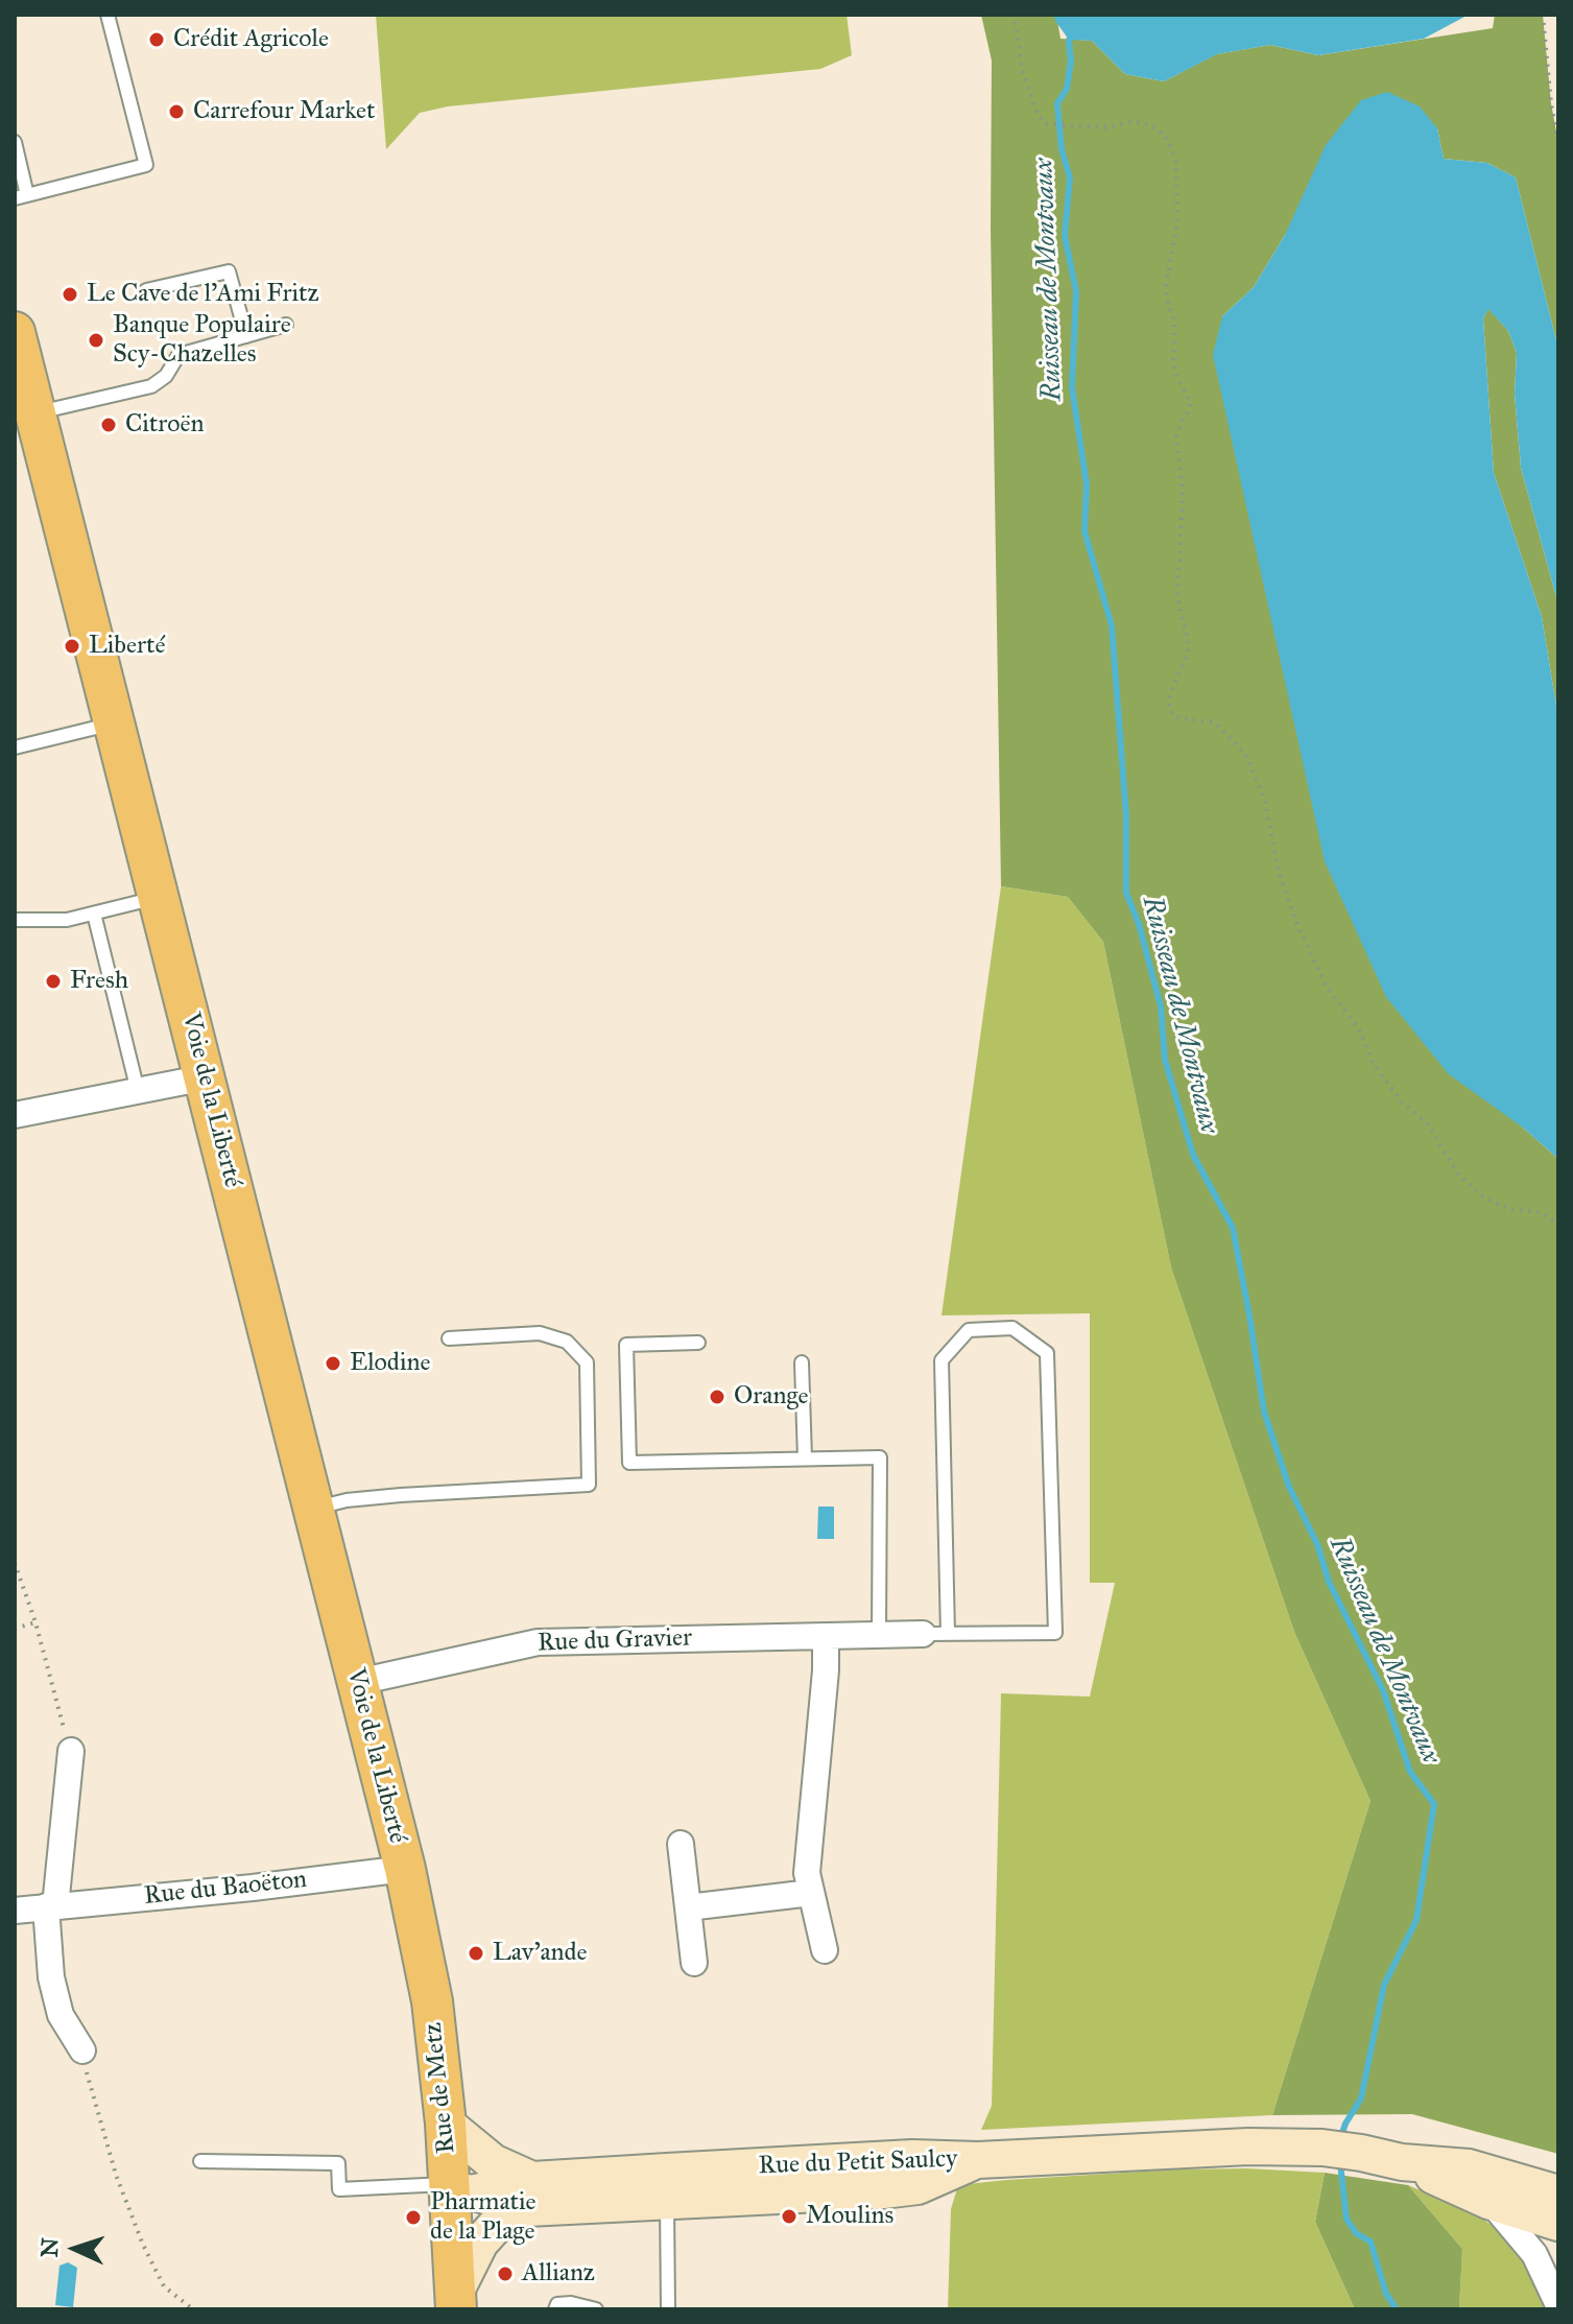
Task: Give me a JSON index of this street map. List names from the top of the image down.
{
  "streets": {
    "main road": ["Voie de la Liberté", "Rue de Metz", "Rue du Petit Saulcy"],
    "street": ["Rue du Gravier", "Rue du Baoëton"]
  },
  "crossings": [
    ["Voie de la Liberté", "Rue du Gravier"],
    ["Voie de la Liberté", "Rue du Baoëton"],
    ["Voie de la Liberté", "Rue de Metz"],
    ["Rue du Baoëton", "Rue de Metz"],
    ["Rue de Metz", "Rue du Petit Saulcy"]
  ],
  "water": ["Ruisseau de Montvaux"],
  "places": [
    "Crédit Agricole",
    "Carrefour Market",
    "Le Cave de l'Ami Fritz",
    "Banque Populaire Scy-Chazelles",
    "Citroën",
    "Liberté",
    "Fresh",
    "Elodine",
    "Orange",
    "Lav'ande",
    "Moulins",
    "Pharmatie de la Plage",
    "Allianz"
  ],
  "north": "left"
}
